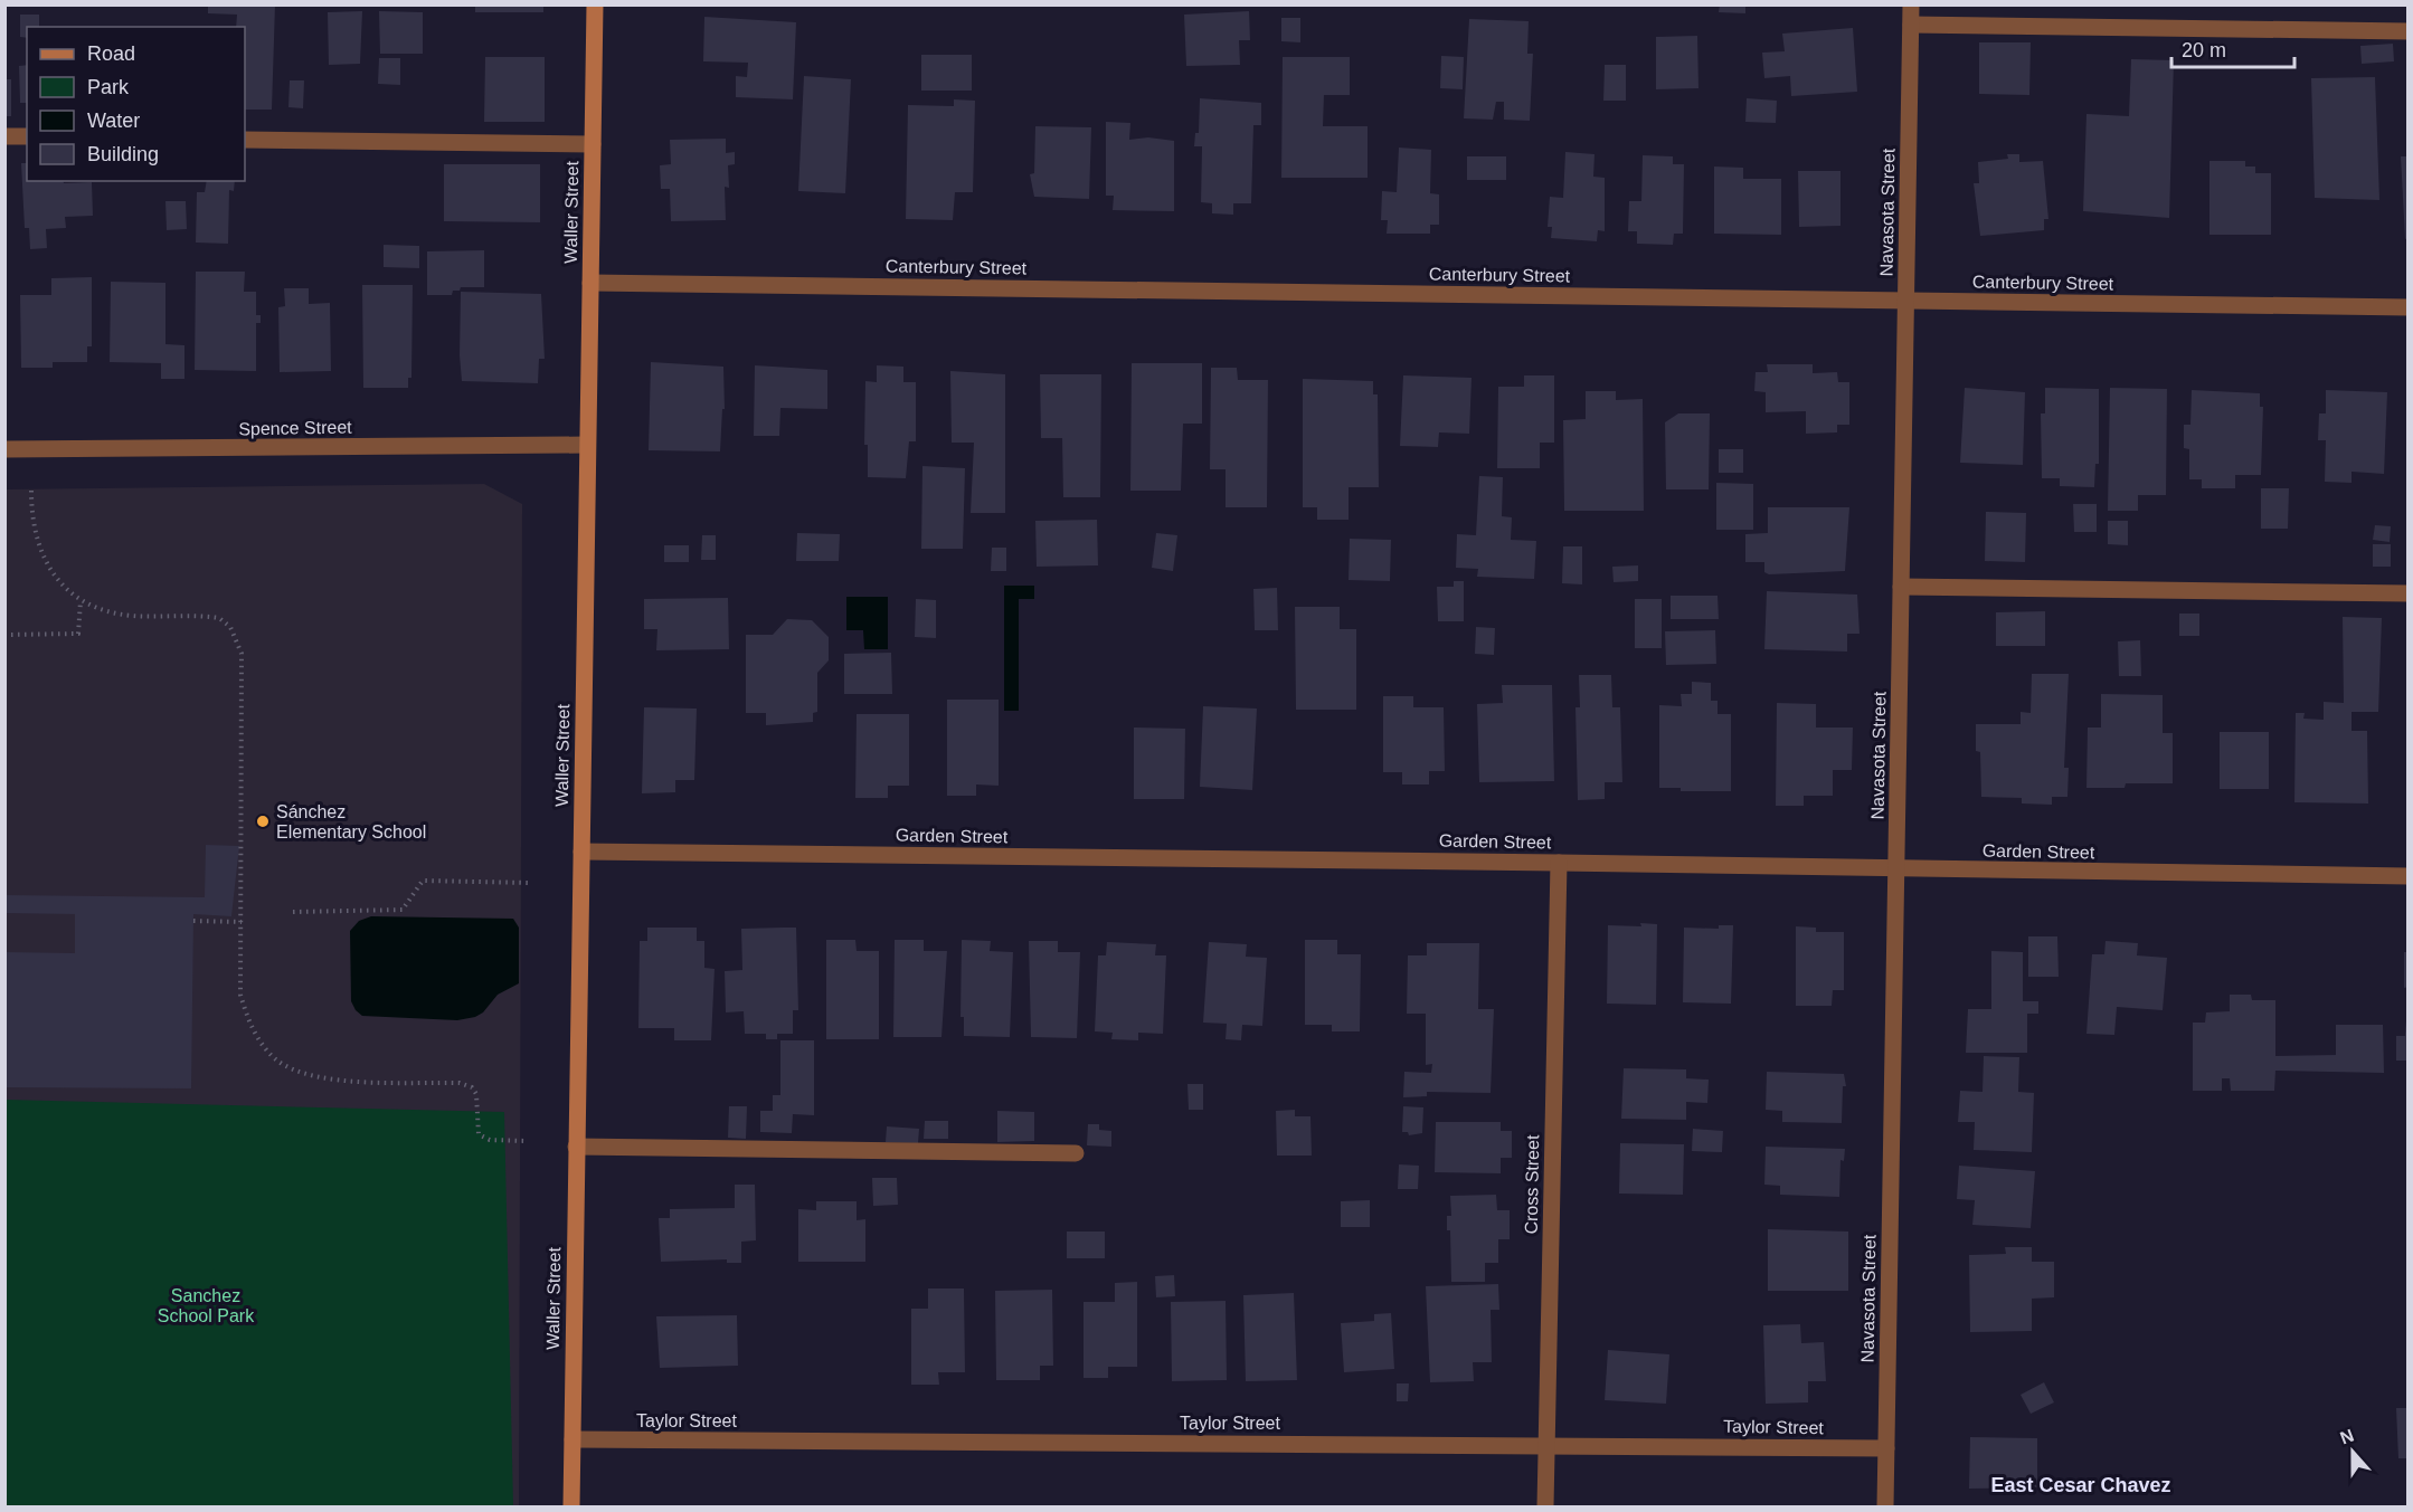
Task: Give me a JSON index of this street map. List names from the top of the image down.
{
  "streets": {
    "street": [
      "Waller Street",
      "Navasota Street",
      "Canterbury Street",
      "Spence Street",
      "Garden Street",
      "Cross Street",
      "Taylor Street"
    ]
  },
  "crossings": [
    ["Waller Street", "Canterbury Street"],
    ["Waller Street", "Spence Street"],
    ["Waller Street", "Garden Street"],
    ["Waller Street", "Taylor Street"],
    ["Navasota Street", "Canterbury Street"],
    ["Navasota Street", "Garden Street"],
    ["Navasota Street", "Taylor Street"],
    ["Garden Street", "Cross Street"],
    ["Cross Street", "Taylor Street"]
  ],
  "districts": ["East Cesar Chavez"],
  "parks": ["Sanchez School Park"],
  "places": ["Sánchez Elementary School"],
  "legend": [
    "Road",
    "Park",
    "Water",
    "Building"
  ],
  "scale_bar": "20 m",
  "north": "top"
}
